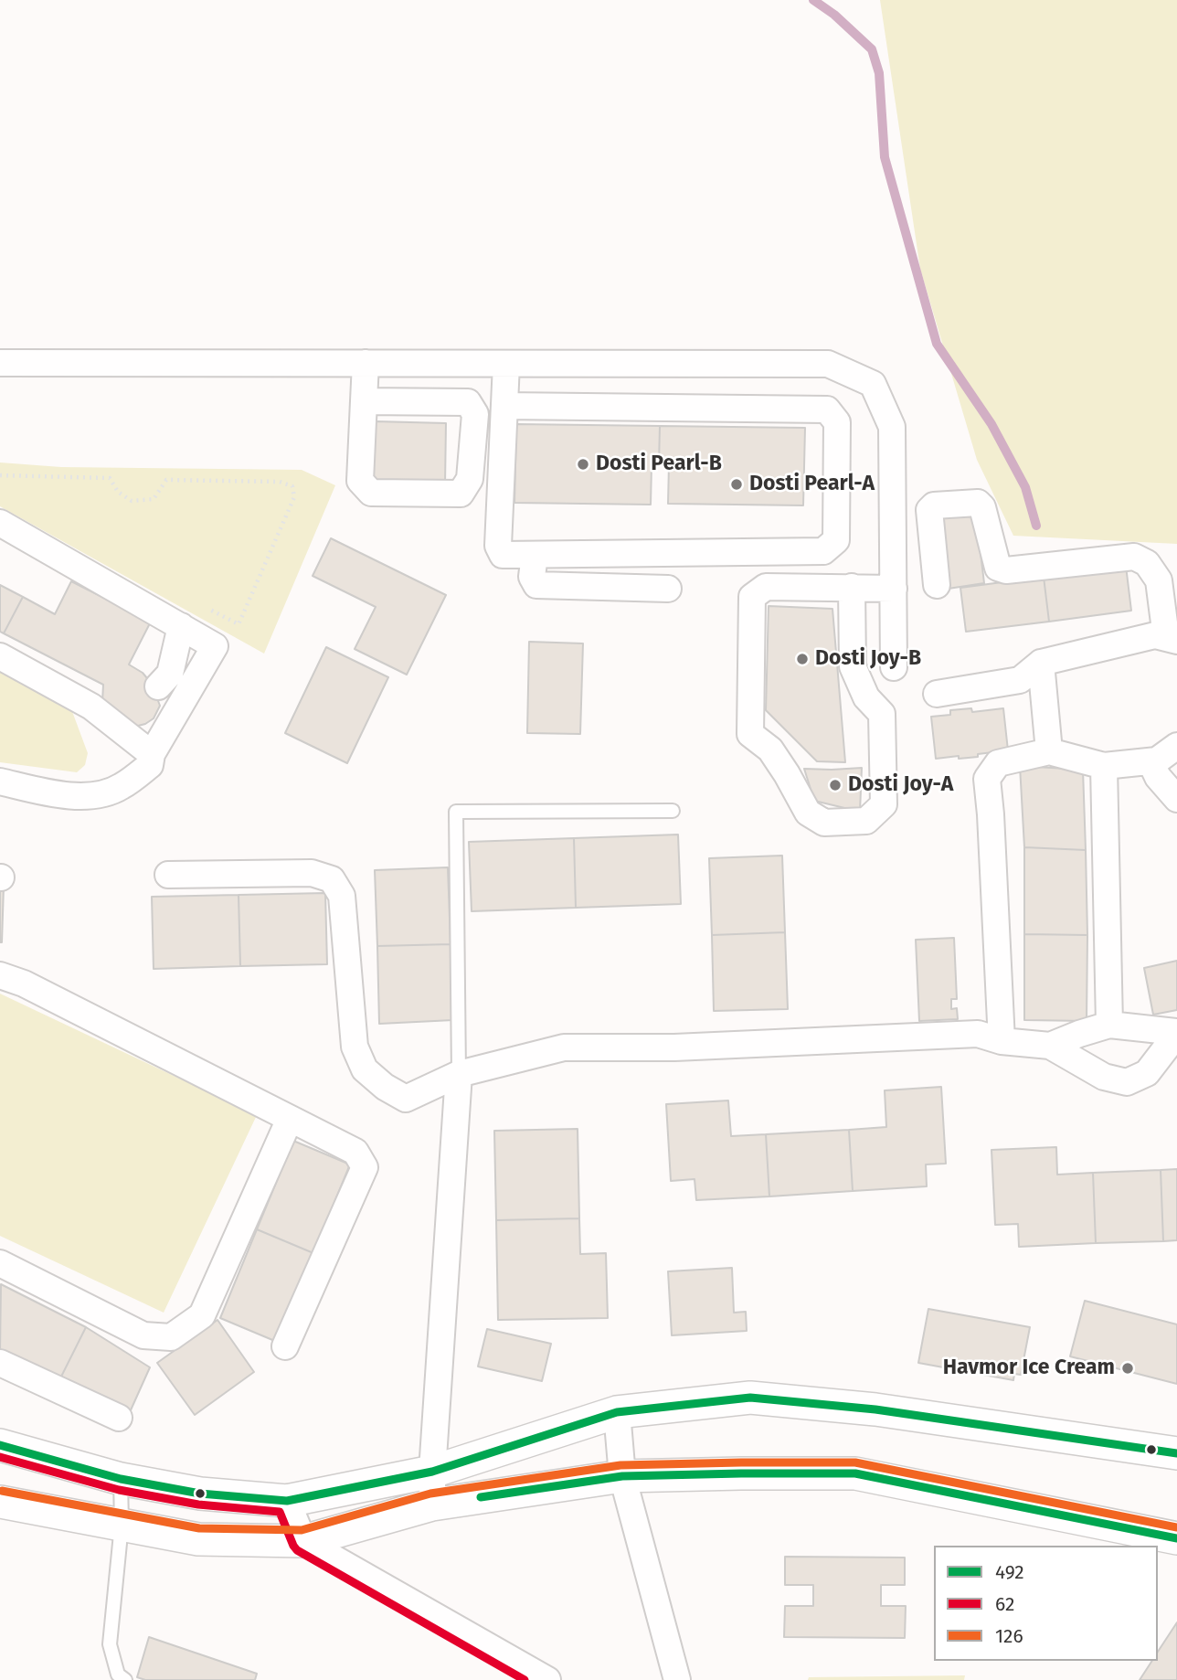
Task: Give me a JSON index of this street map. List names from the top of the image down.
{
  "places": [
    "Dosti Pearl-B",
    "Dosti Pearl-A",
    "Dosti Joy-B",
    "Dosti Joy-A",
    "Havmor Ice Cream"
  ],
  "lines": ["transit line 492", "transit line 62", "transit line 126"],
  "legend": ["492", "62", "126"]
}
